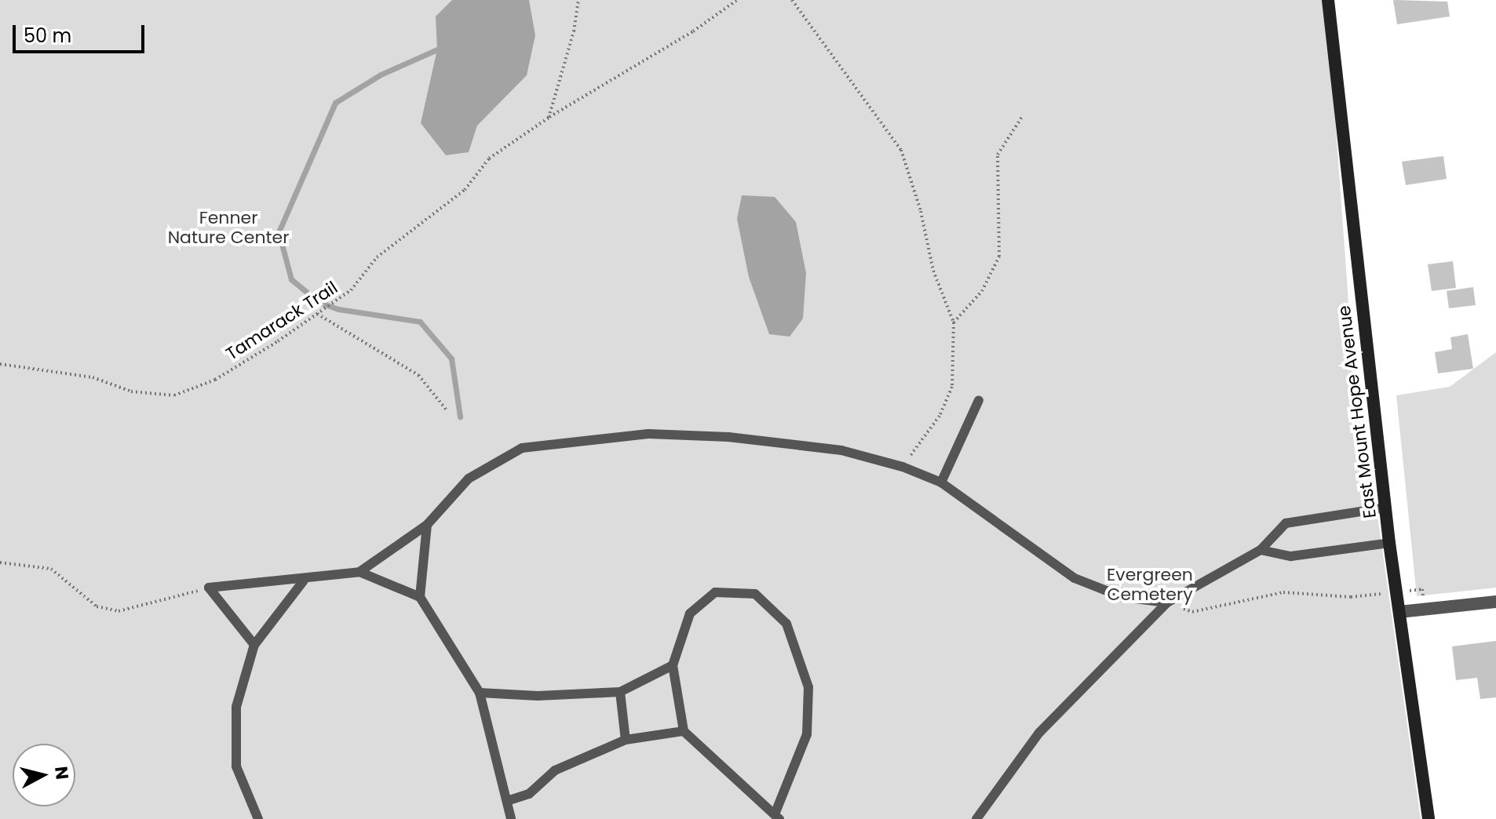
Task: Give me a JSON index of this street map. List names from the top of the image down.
{
  "streets": {
    "street": ["East Mount Hope Avenue"],
    "path": ["Tamarack Trail"]
  },
  "parks": ["Fenner Nature Center", "Evergreen Cemetery"],
  "scale_bar": "50 m",
  "north": "right"
}
